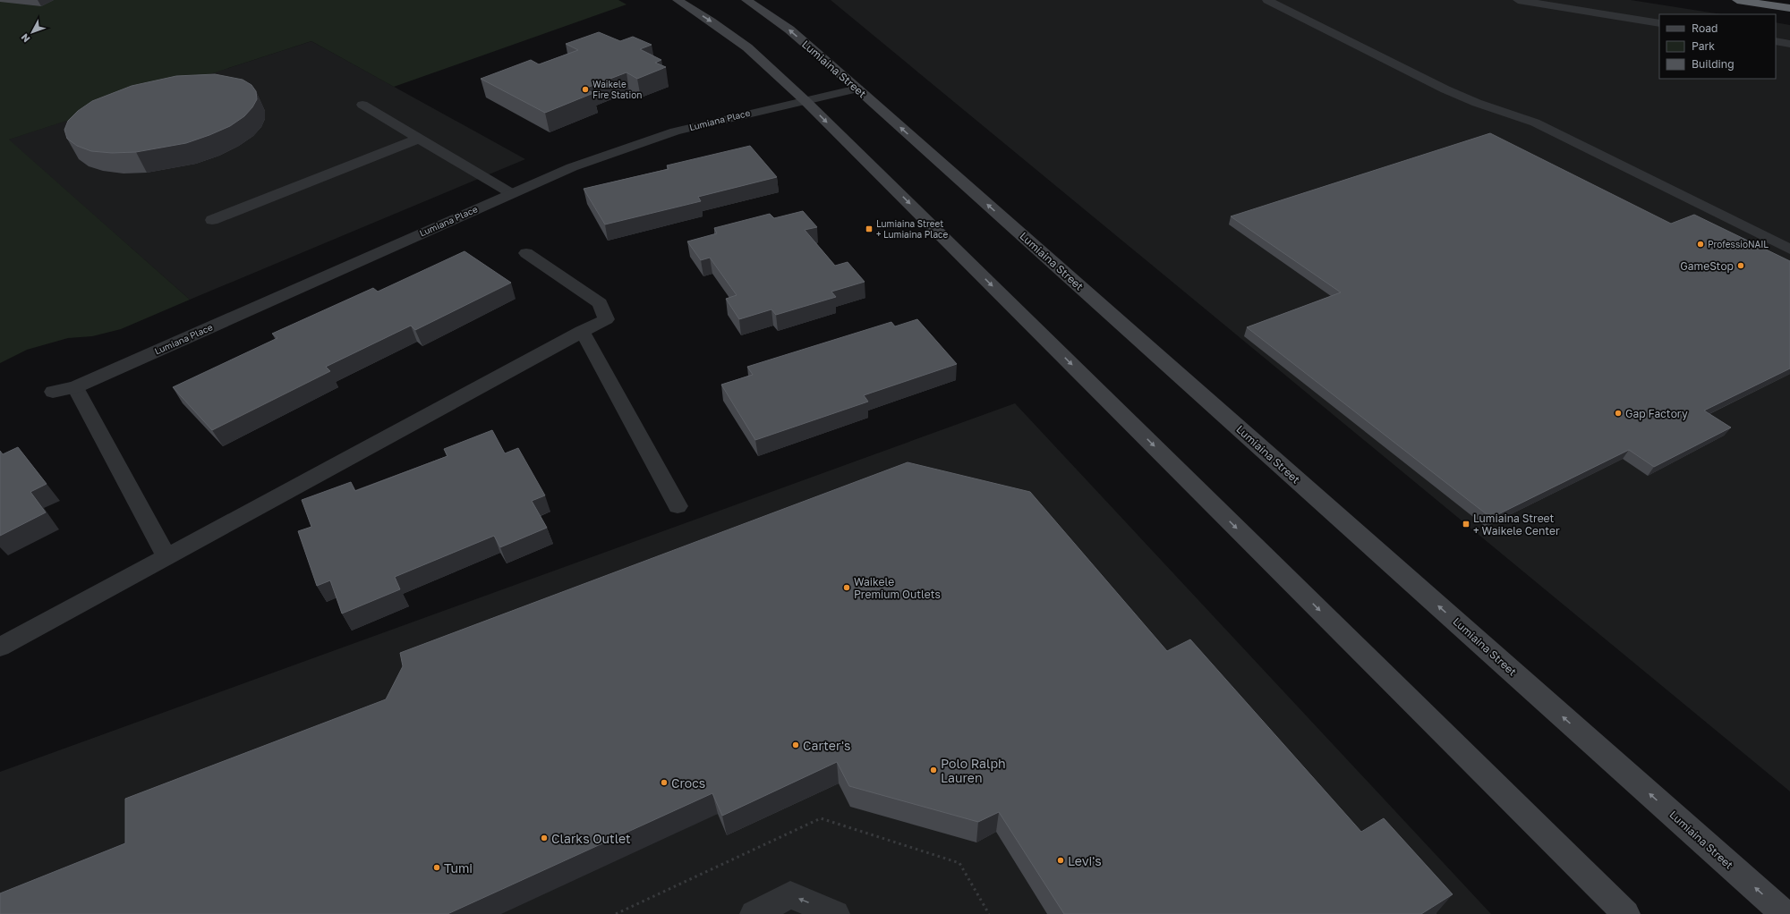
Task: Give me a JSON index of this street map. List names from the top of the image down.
{
  "streets": {
    "main road": ["Lumiaina Street"],
    "street": ["Lumiana Place"]
  },
  "crossings": [
    ["Lumiaina Street", "Lumiana Place"]
  ],
  "places": {
    "other": [
      "Waikele Fire Station",
      "ProfessioNAIL",
      "GameStop",
      "Gap Factory",
      "Waikele Premium Outlets",
      "Carter's",
      "Polo Ralph Lauren",
      "Crocs",
      "Clarks Outlet",
      "Levi's",
      "Tumi"
    ],
    "transit": ["Lumiaina Street + Lumiaina Place", "Lumiaina Street + Waikele Center"]
  },
  "legend": ["Road", "Park", "Building"],
  "north": "bottom left"
}
